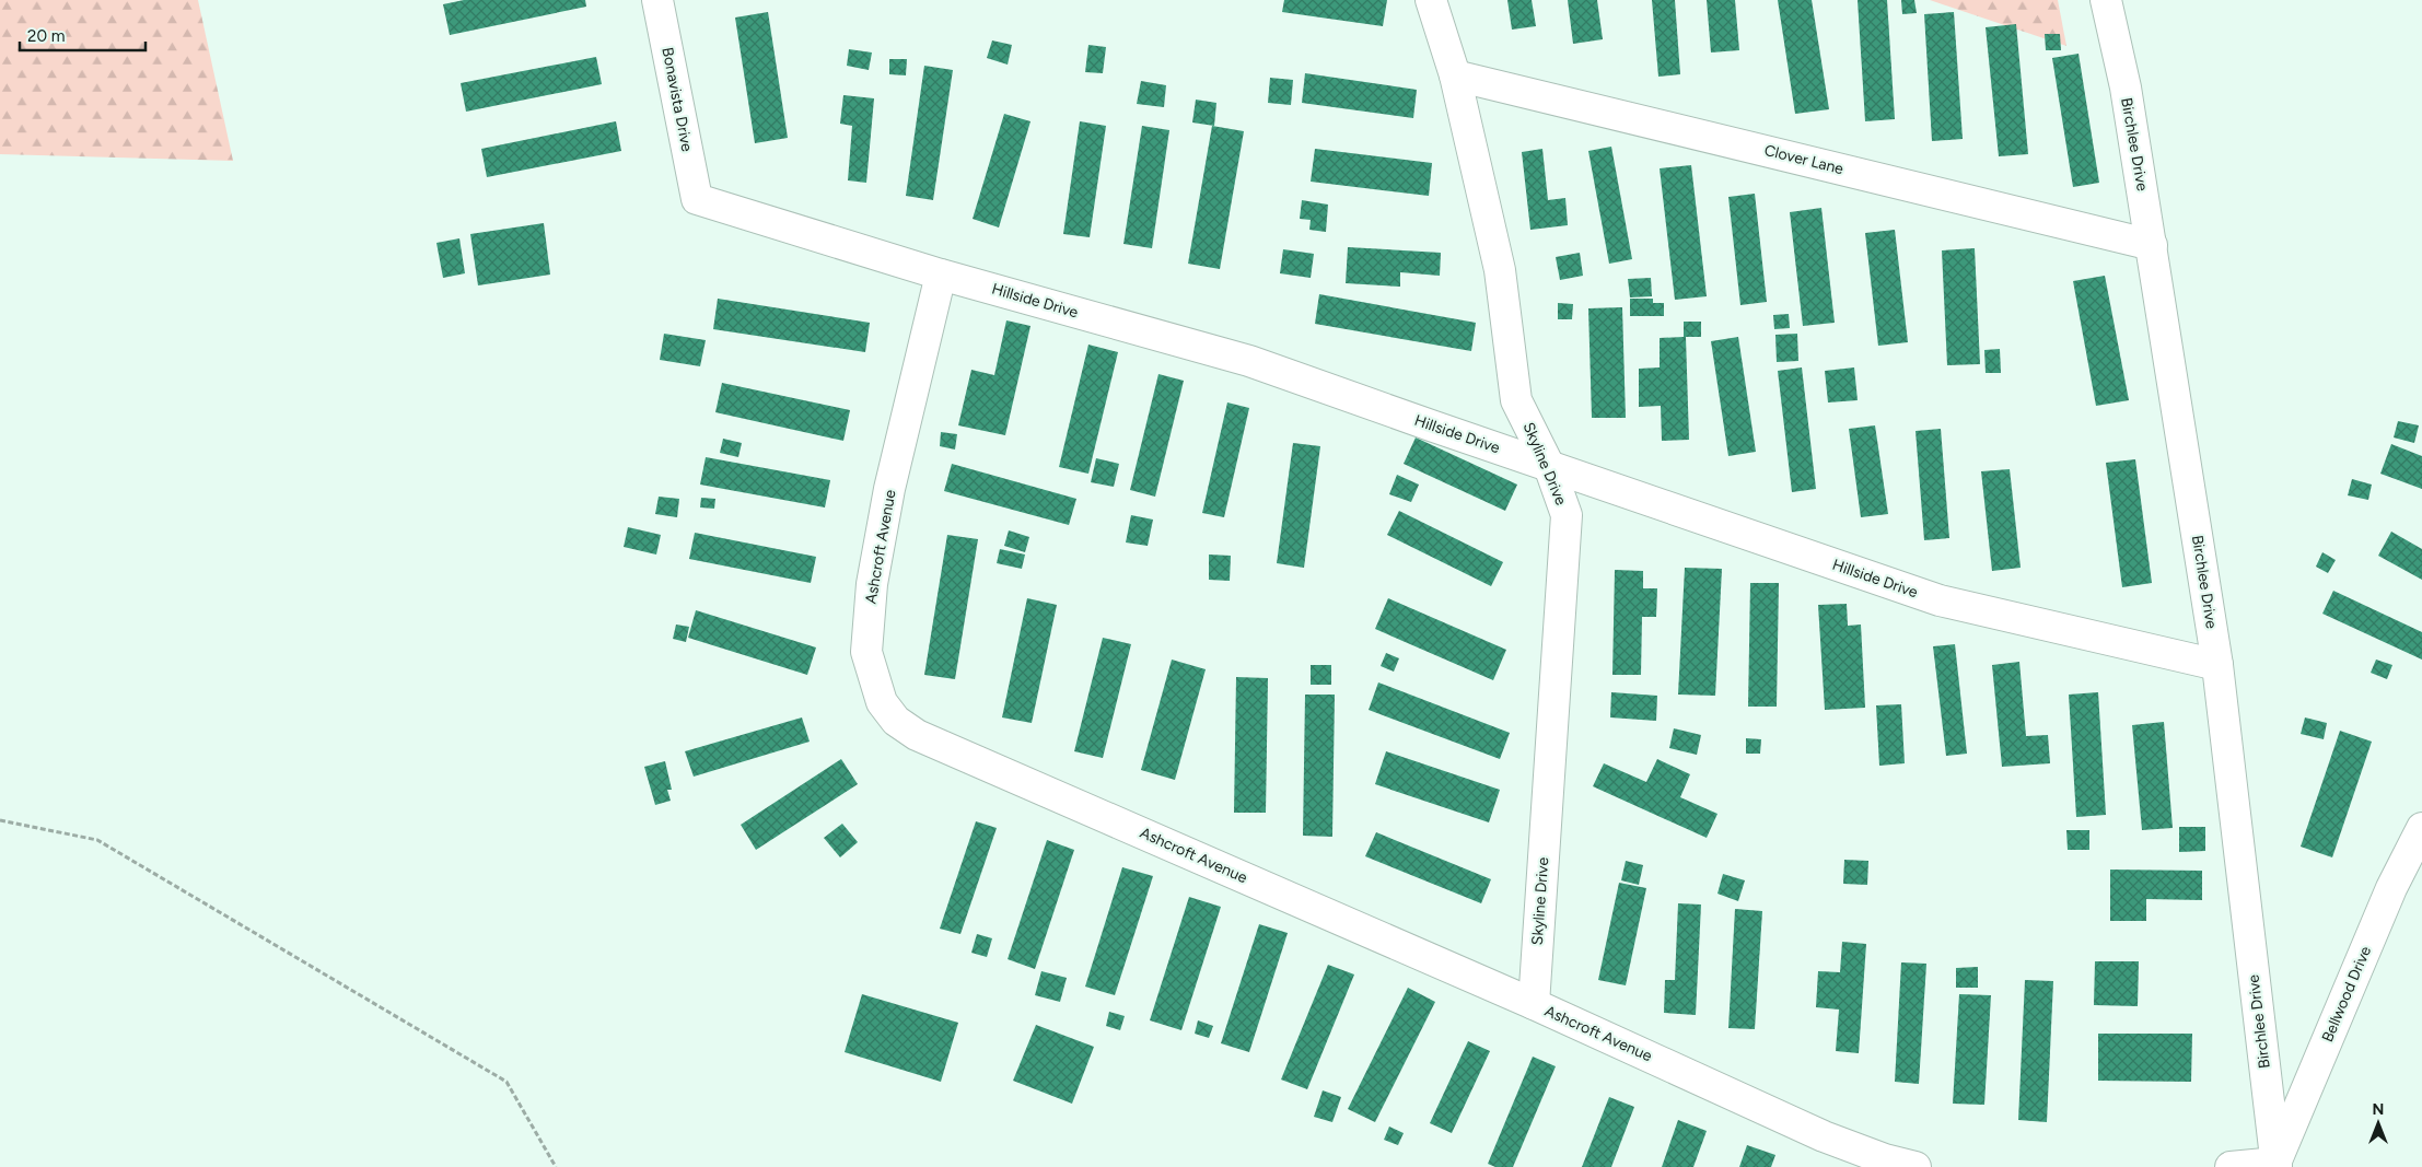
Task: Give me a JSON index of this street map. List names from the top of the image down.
{
  "streets": {
    "street": [
      "Bonavista Drive",
      "Birchlee Drive",
      "Clover Lane",
      "Hillside Drive",
      "Skyline Drive",
      "Ashcroft Avenue",
      "Bellwood Drive"
    ]
  },
  "crossings": [
    ["Bonavista Drive", "Hillside Drive"],
    ["Birchlee Drive", "Clover Lane"],
    ["Birchlee Drive", "Hillside Drive"],
    ["Birchlee Drive", "Bellwood Drive"],
    ["Clover Lane", "Skyline Drive"],
    ["Hillside Drive", "Skyline Drive"],
    ["Hillside Drive", "Ashcroft Avenue"],
    ["Skyline Drive", "Ashcroft Avenue"]
  ],
  "scale_bar": "20 m",
  "north": "top"
}
